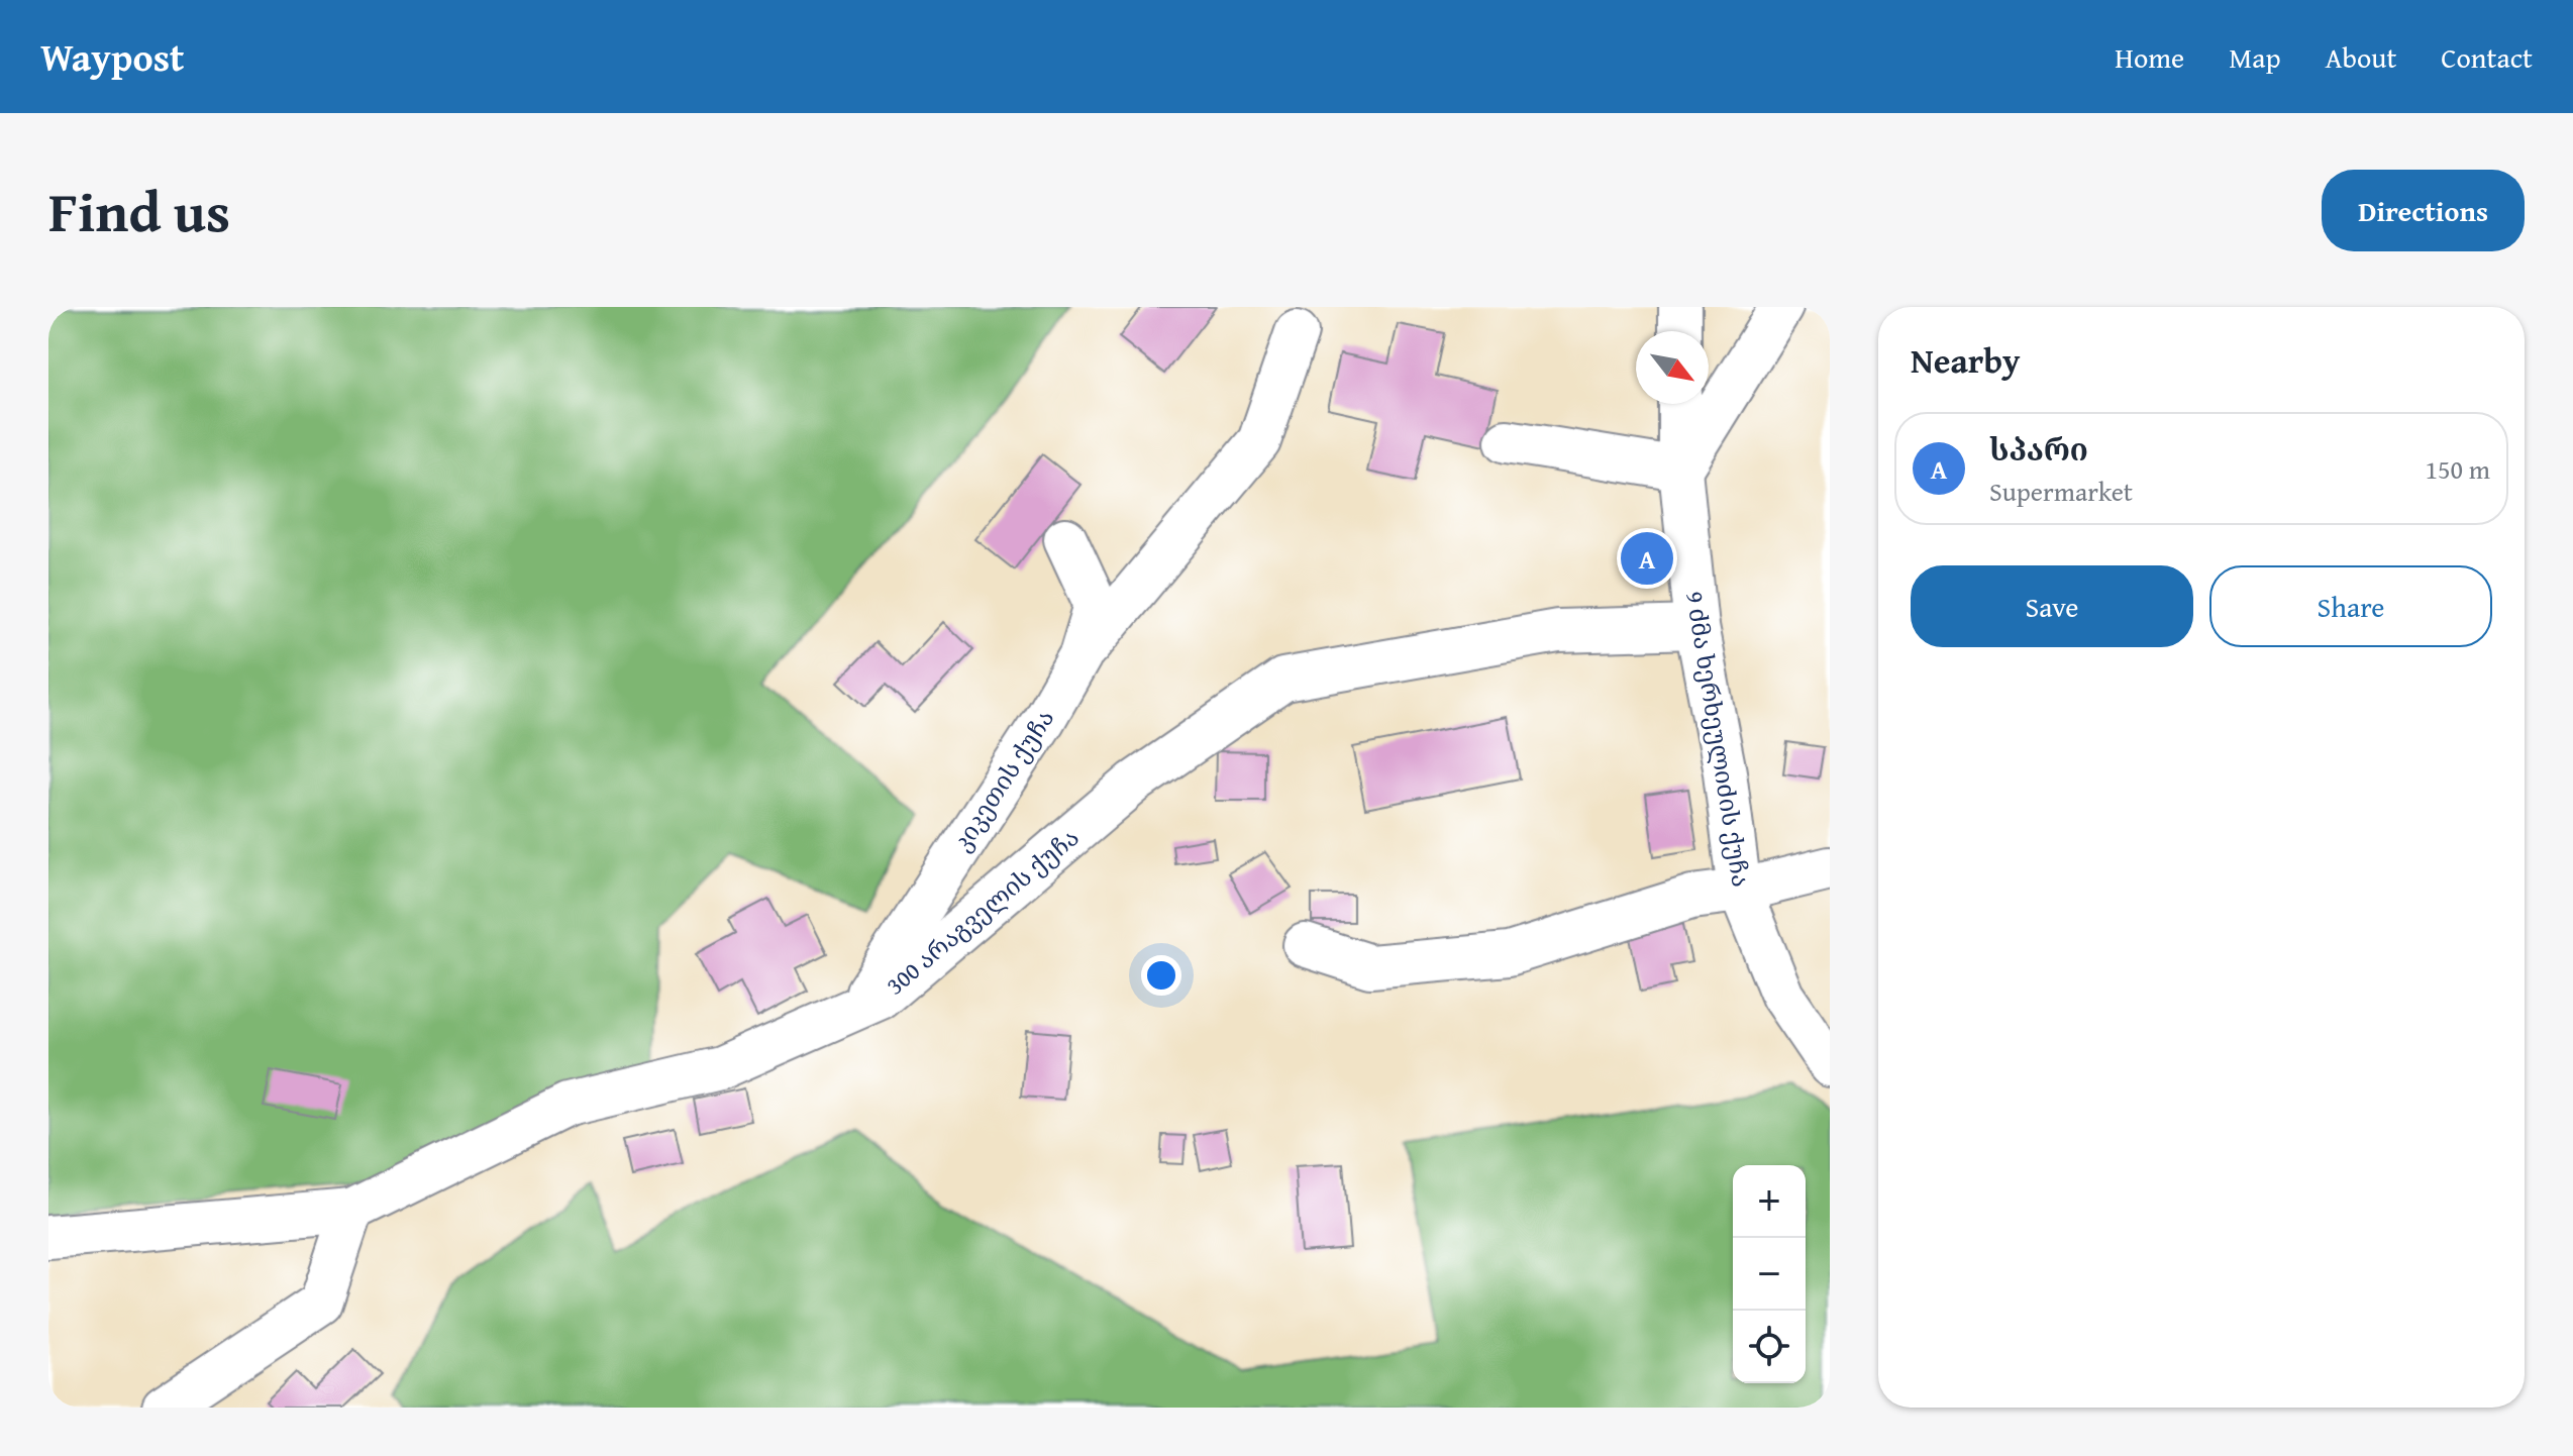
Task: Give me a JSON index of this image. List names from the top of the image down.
{
  "streets": {
    "street": ["9 ძმა ხერხეულიძის ქუჩა", "კიკეთის ქუჩა", "300 არაგველის ქუჩა"]
  },
  "crossings": [
    ["9 ძმა ხერხეულიძის ქუჩა", "300 არაგველის ქუჩა"],
    ["კიკეთის ქუჩა", "300 არაგველის ქუჩა"]
  ],
  "north": "bottom right",
  "page": {
    "header": "Waypost",
    "nav": [
      "Home",
      "Map",
      "About",
      "Contact"
    ],
    "title": "Find us",
    "buttons": [
      "Directions",
      ["Save", "Share"]
    ],
    "heading": "Nearby",
    "list": [
      {
        "mark": "A",
        "name": "სპარი",
        "note": "Supermarket",
        "value": "150 m"
      }
    ],
    "pins": "A",
    "map_buttons": ["+", "−"]
  }
}
